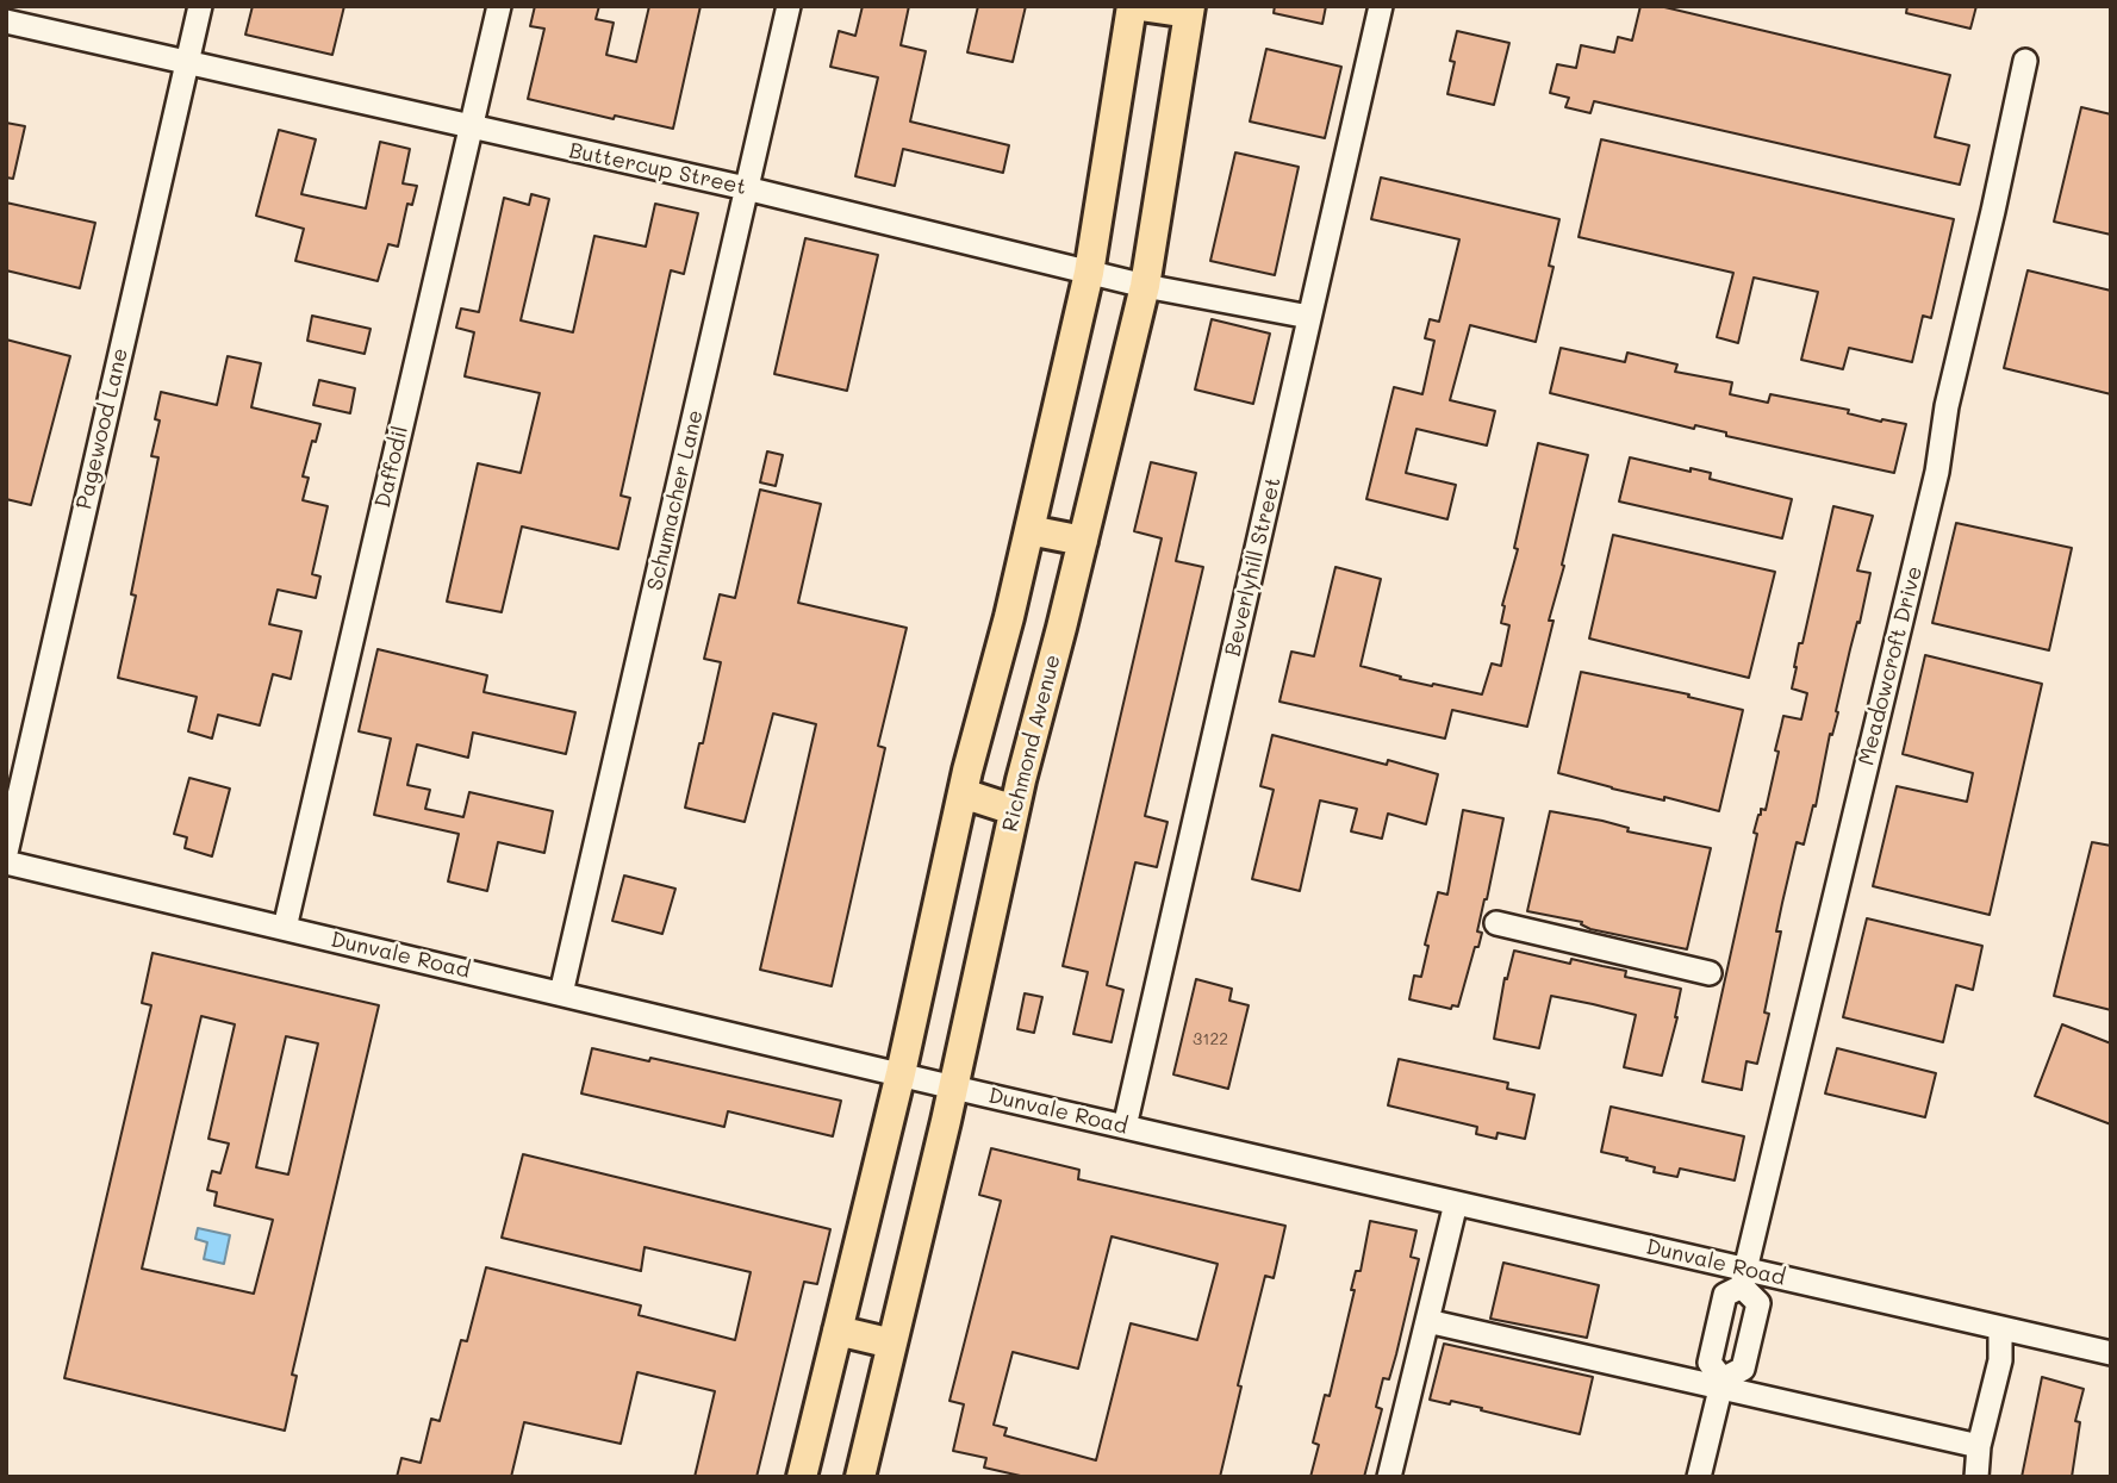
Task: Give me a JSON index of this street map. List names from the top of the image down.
{
  "streets": {
    "main road": ["Richmond Avenue"],
    "street": [
      "Buttercup Street",
      "Pagewood Lane",
      "Daffodil",
      "Schumacher Lane",
      "Beverlyhill Street",
      "Meadowcroft Drive",
      "Dunvale Road"
    ]
  },
  "crossings": [
    ["Buttercup Street", "Pagewood Lane"],
    ["Buttercup Street", "Daffodil"],
    ["Buttercup Street", "Schumacher Lane"],
    ["Buttercup Street", "Beverlyhill Street"],
    ["Buttercup Street", "Richmond Avenue"],
    ["Daffodil", "Dunvale Road"],
    ["Schumacher Lane", "Dunvale Road"],
    ["Beverlyhill Street", "Dunvale Road"],
    ["Meadowcroft Drive", "Dunvale Road"],
    ["Richmond Avenue", "Dunvale Road"]
  ],
  "house_numbers": ["3122"]
}
